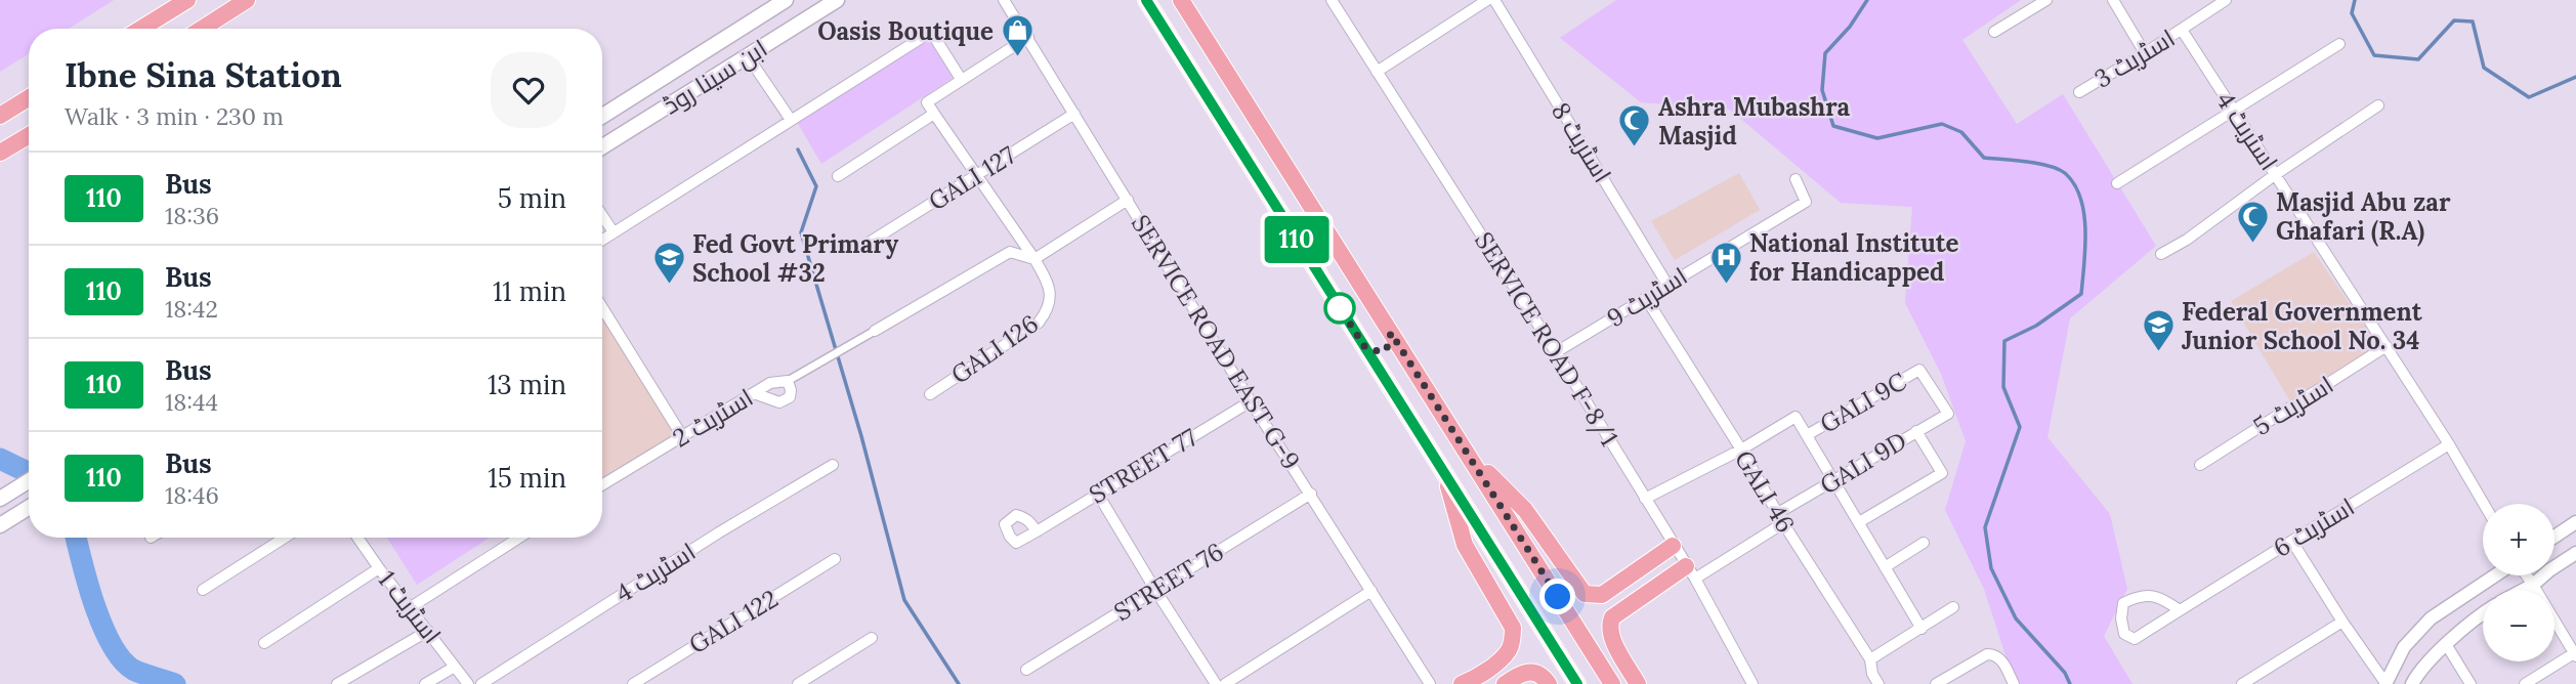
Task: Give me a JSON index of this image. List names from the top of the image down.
{
  "streets": {
    "main road": ["ابن سینا روڈ"],
    "street": [
      "اسٹریٹ 3",
      "اسٹریٹ 4",
      "اسٹریٹ 8",
      "GALI 127",
      "اسٹریٹ 9",
      "SERVICE ROAD F-8/1",
      "SERVICE ROAD EAST G-9",
      "GALI 126",
      "GALI 9C",
      "اسٹریٹ 5",
      "اسٹریٹ 2",
      "GALI 9D",
      "STREET 77",
      "GALI 46",
      "اسٹریٹ 6",
      "STREET 76",
      "اسٹریٹ 1",
      "GALI 122"
    ]
  },
  "crossings": [
    ["اسٹریٹ 3", "اسٹریٹ 4"],
    ["اسٹریٹ 4", "اسٹریٹ 5"],
    ["اسٹریٹ 4", "اسٹریٹ 6"],
    ["اسٹریٹ 8", "اسٹریٹ 9"],
    ["GALI 127", "SERVICE ROAD EAST G-9"],
    ["اسٹریٹ 9", "SERVICE ROAD F-8/1"],
    ["اسٹریٹ 9", "GALI 46"],
    ["SERVICE ROAD F-8/1", "GALI 9D"],
    ["SERVICE ROAD EAST G-9", "STREET 77"],
    ["SERVICE ROAD EAST G-9", "STREET 76"],
    ["GALI 9C", "GALI 9D"],
    ["GALI 9D", "GALI 46"]
  ],
  "places": {
    "shop": ["Oasis Boutique"],
    "mosque": ["Ashra Mubashra Masjid", "Masjid Abu zar Ghafari (R.A)"],
    "hospital": ["National Institute for Handicapped"],
    "school or university": ["Fed Govt Primary School #32", "Federal Government Junior School No. 34"]
  },
  "lines": ["bus line 110"],
  "page": {
    "on_map": "110",
    "heading": ["Ibne Sina Station", "Walk · 3 min · 230 m"],
    "list": [
      {
        "mark": "110",
        "name": "Bus",
        "note": "18:36",
        "value": "5 min"
      },
      {
        "mark": "110",
        "name": "Bus",
        "note": "18:42",
        "value": "11 min"
      },
      {
        "mark": "110",
        "name": "Bus",
        "note": "18:44",
        "value": "13 min"
      },
      {
        "mark": "110",
        "name": "Bus",
        "note": "18:46",
        "value": "15 min"
      }
    ],
    "map_buttons": ["+", "−"]
  }
}
